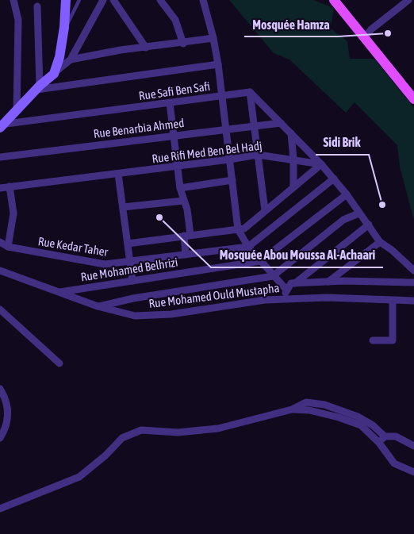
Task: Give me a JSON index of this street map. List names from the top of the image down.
{
  "streets": {
    "street": [
      "Rue Safi Ben Safi",
      "Rue Benarbia Ahmed",
      "Rue Rifi Med Ben Bel Hadj",
      "Rue Kedar Taher",
      "Rue Mohamed Belhrizi",
      "Rue Mohamed Ould Mustapha"
    ]
  },
  "crossings": [
    ["Rue Mohamed Belhrizi", "Rue Mohamed Ould Mustapha"]
  ],
  "places": ["Mosquée Hamza", "Sidi Brik", "Mosquée Abou Moussa Al-Achaari"]
}
